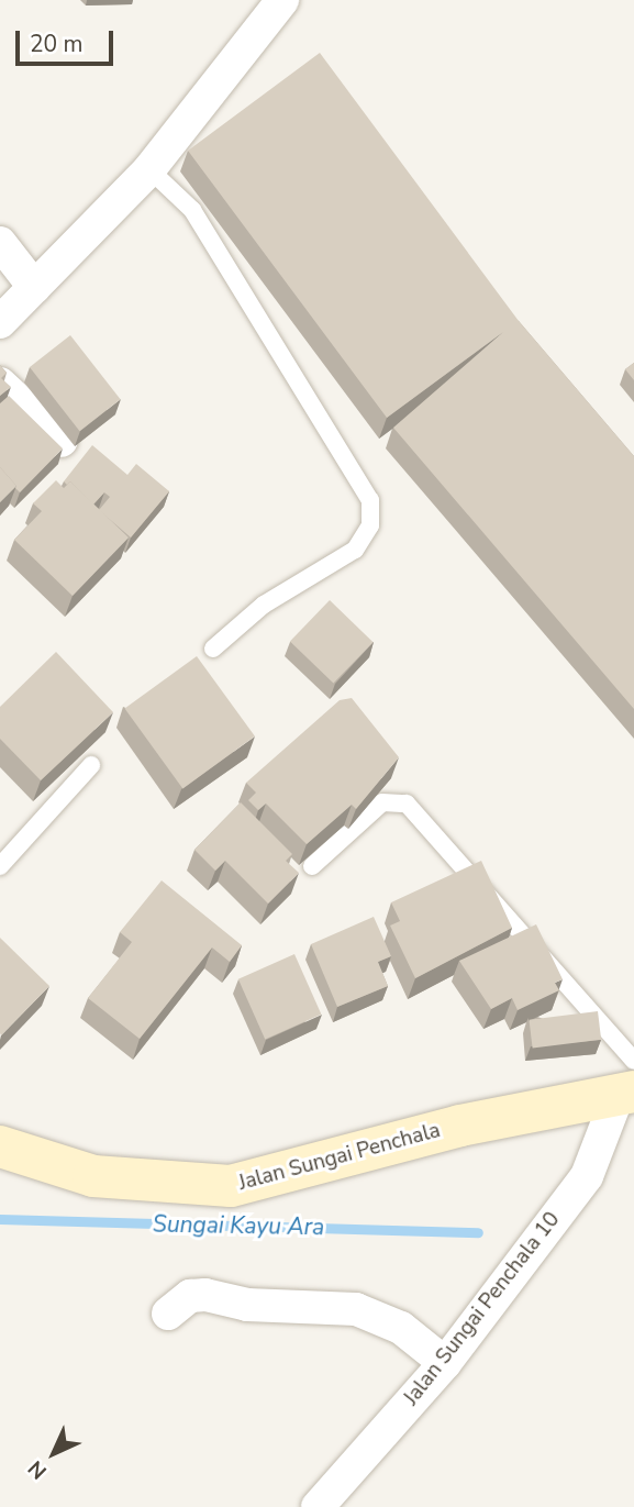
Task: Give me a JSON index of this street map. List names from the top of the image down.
{
  "streets": {
    "street": ["Jalan Sungai Penchala", "Jalan Sungai Penchala 10"]
  },
  "crossings": [
    ["Jalan Sungai Penchala", "Jalan Sungai Penchala 10"]
  ],
  "water": ["Sungai Kayu Ara"],
  "scale_bar": "20 m",
  "north": "bottom left"
}
